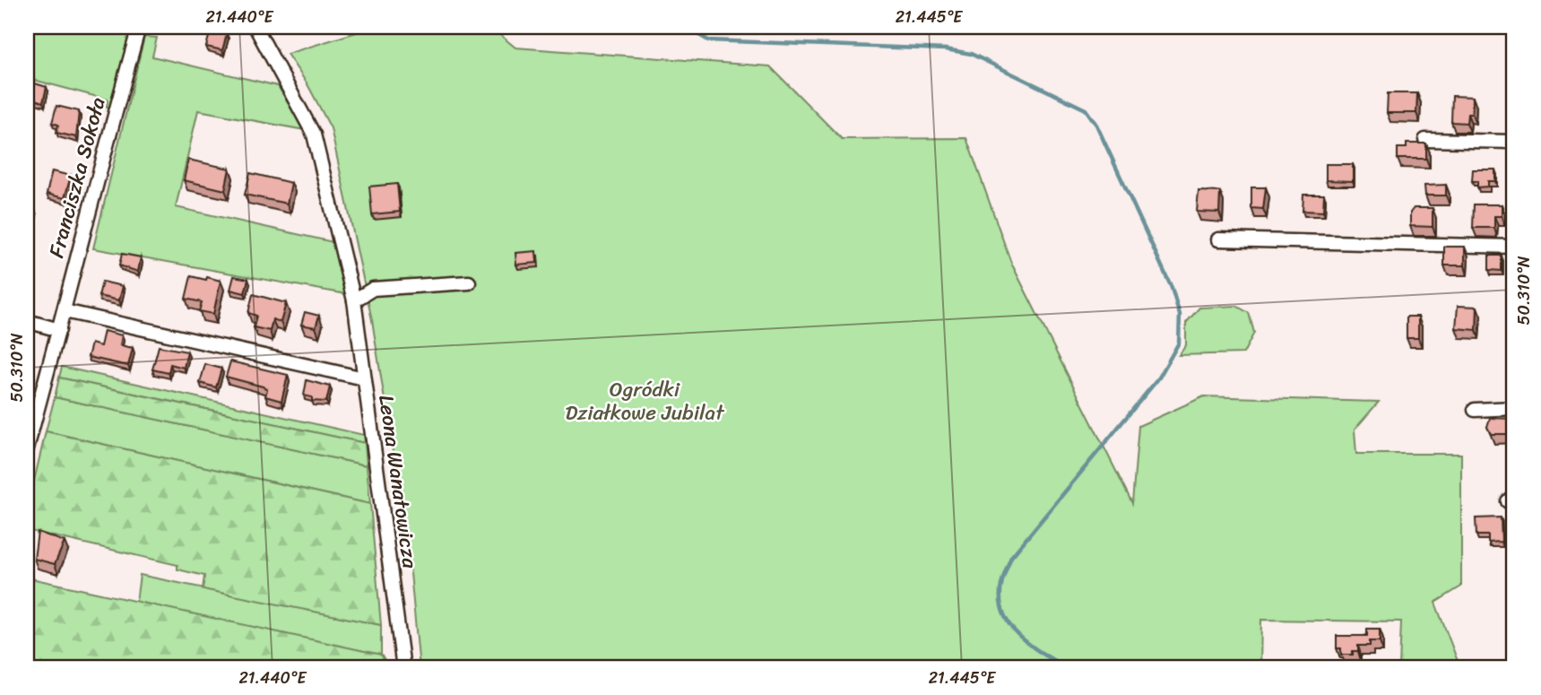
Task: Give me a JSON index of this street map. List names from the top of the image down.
{
  "streets": {
    "street": ["Franciszka Sokoła", "Leona Wanatowicza"]
  },
  "parks": ["Ogródki Działkowe Jubilat"],
  "coordinates": ["21.440°E", "21.445°E", "50.310°N"]
}
